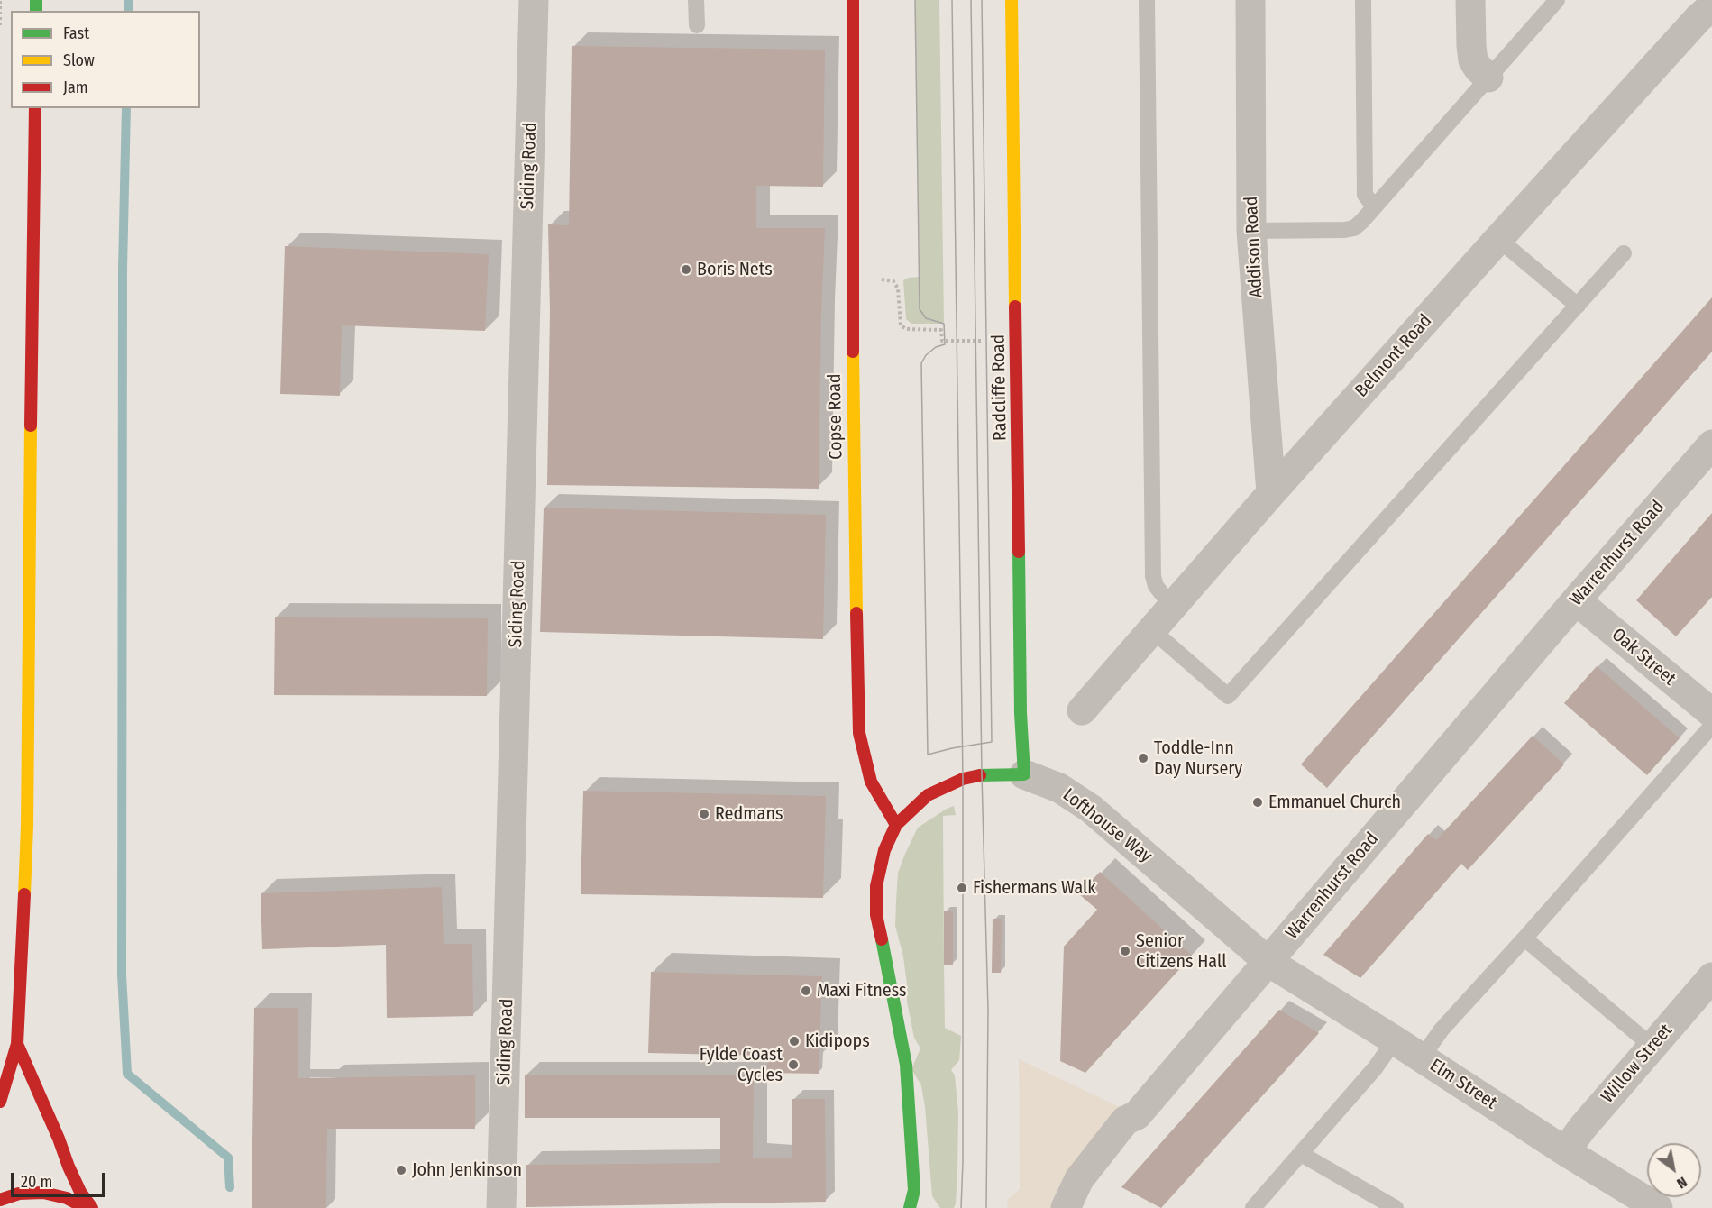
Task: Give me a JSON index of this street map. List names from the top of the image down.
{
  "streets": {
    "main road": ["Radcliffe Road", "Copse Road", "Lofthouse Way"],
    "street": [
      "Siding Road",
      "Addison Road",
      "Belmont Road",
      "Warrenhurst Road",
      "Oak Street",
      "Willow Street",
      "Elm Street"
    ]
  },
  "crossings": [
    ["Addison Road", "Belmont Road"],
    ["Radcliffe Road", "Lofthouse Way"],
    ["Copse Road", "Lofthouse Way"],
    ["Warrenhurst Road", "Oak Street"],
    ["Warrenhurst Road", "Lofthouse Way"],
    ["Warrenhurst Road", "Elm Street"],
    ["Lofthouse Way", "Elm Street"],
    ["Willow Street", "Elm Street"]
  ],
  "places": [
    "Boris Nets",
    "Toddle-Inn Day Nursery",
    "Emmanuel Church",
    "Redmans",
    "Fishermans Walk",
    "Senior Citizens Hall",
    "Maxi Fitness",
    "Kidipops",
    "Fylde Coast Cycles",
    "John Jenkinson"
  ],
  "legend": ["Fast", "Slow", "Jam"],
  "scale_bar": "20 m",
  "north": "bottom right"
}
